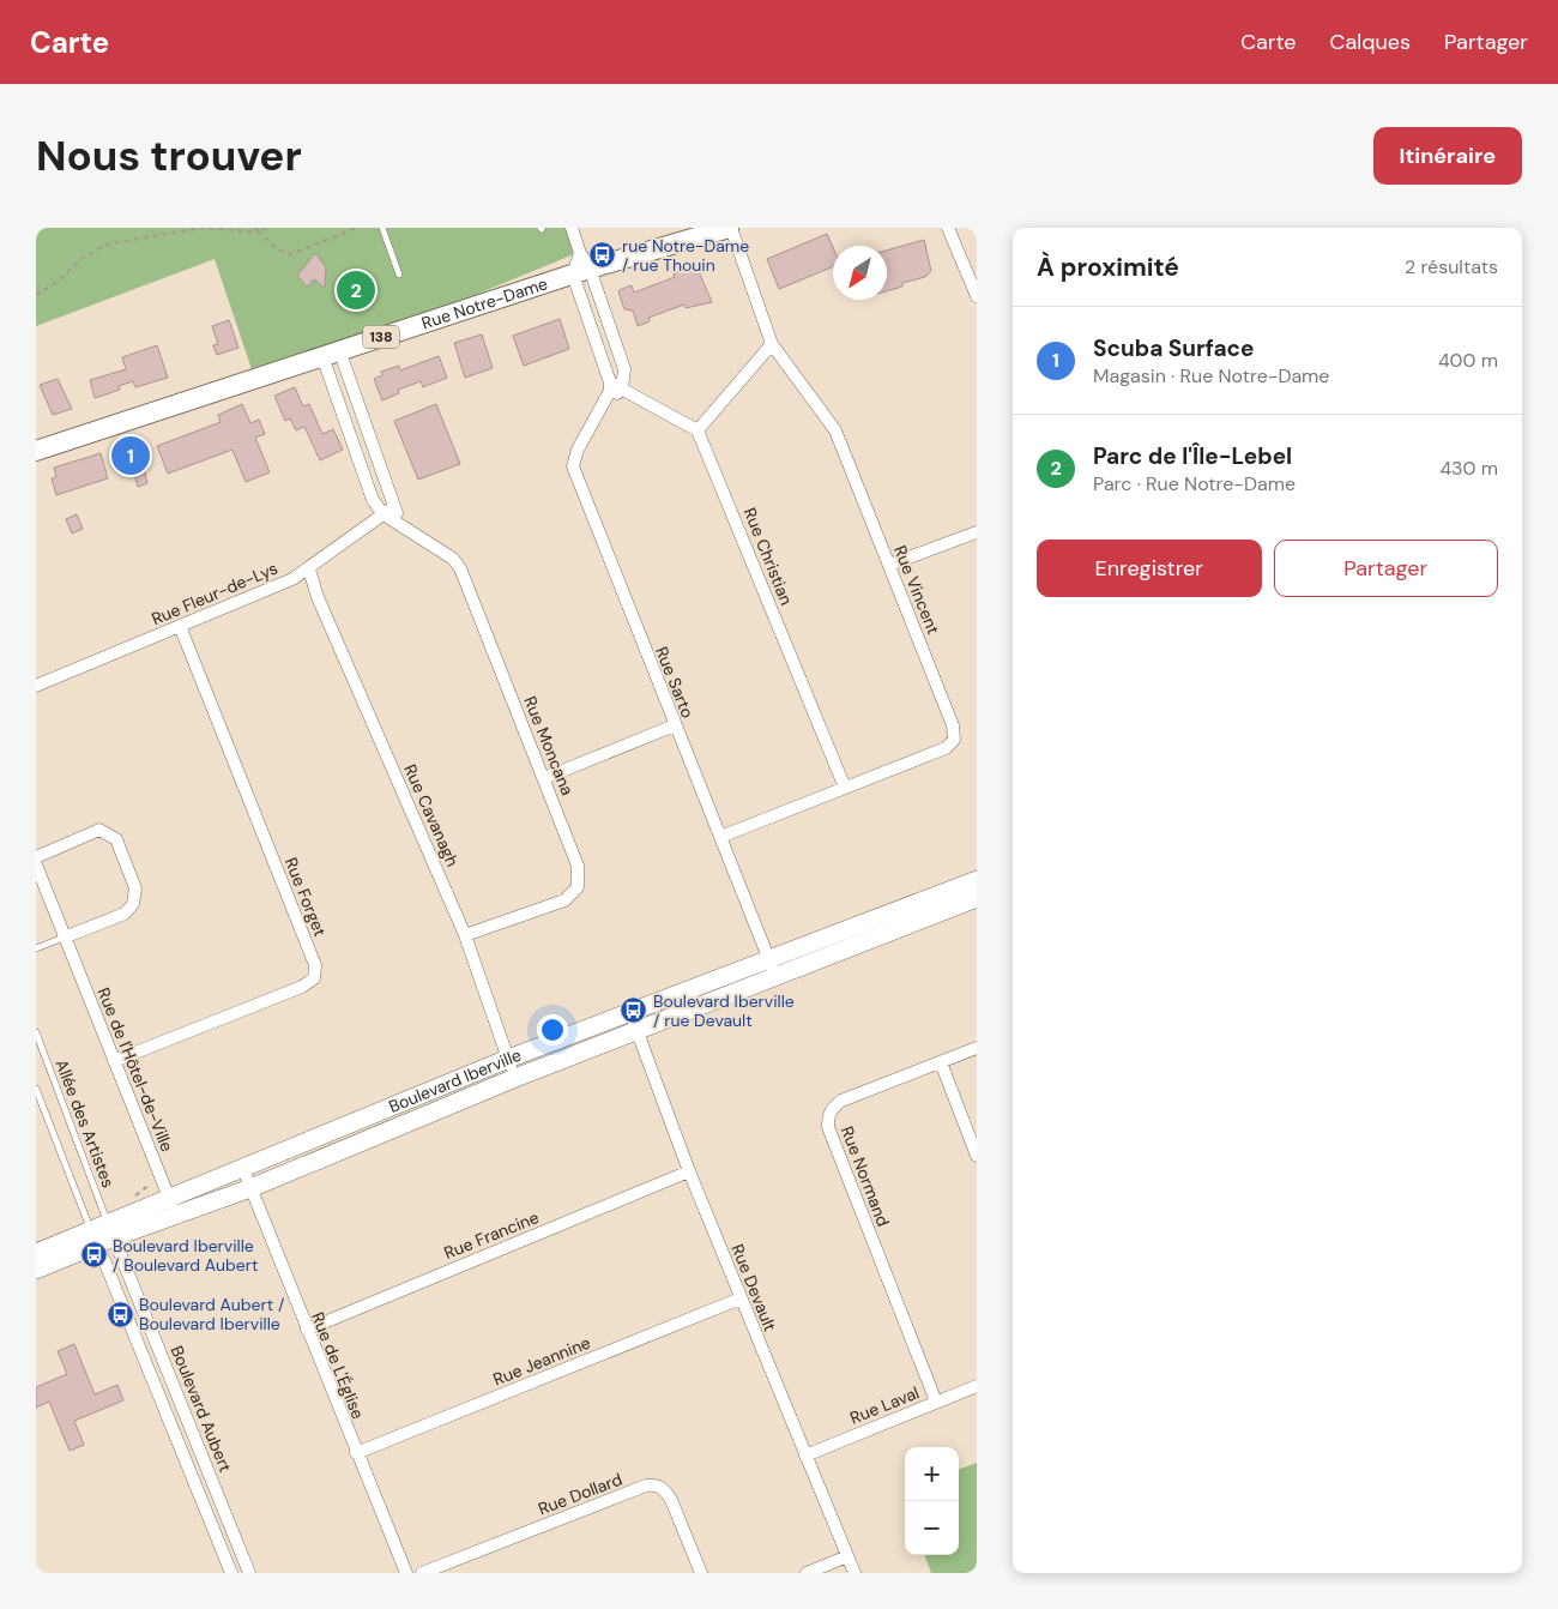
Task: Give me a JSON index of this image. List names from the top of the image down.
{
  "streets": {
    "main road": ["Rue Notre-Dame", "138"],
    "street": [
      "Rue Christian",
      "Rue Vincent",
      "Rue Fleur-de-Lys",
      "Rue Sarto",
      "Rue Moncana",
      "Rue Cavanagh",
      "Rue Forget",
      "Rue de l'Hôtel-de-Ville",
      "Boulevard Iberville",
      "Rue Normand",
      "Rue Francine",
      "Rue Devault",
      "Rue Jeannine",
      "Rue de L'Église",
      "Rue Laval",
      "Boulevard Aubert",
      "Rue Dollard"
    ],
    "lane": ["Allée des Artistes"]
  },
  "crossings": [
    ["Rue Notre-Dame", "Rue Vincent"],
    ["Rue Notre-Dame", "Rue Moncana"],
    ["Rue Christian", "Rue Vincent"],
    ["Rue Vincent", "Rue Sarto"],
    ["Rue Fleur-de-Lys", "Rue Moncana"],
    ["Rue Fleur-de-Lys", "Rue Cavanagh"],
    ["Rue Fleur-de-Lys", "Rue Forget"],
    ["Rue Sarto", "Boulevard Iberville"],
    ["Rue Moncana", "Rue Cavanagh"],
    ["Rue Cavanagh", "Boulevard Iberville"],
    ["Rue Forget", "Rue de l'Hôtel-de-Ville"],
    ["Rue de l'Hôtel-de-Ville", "Boulevard Iberville"],
    ["Boulevard Iberville", "Allée des Artistes"],
    ["Boulevard Iberville", "Rue Devault"],
    ["Boulevard Iberville", "Rue de L'Église"],
    ["Boulevard Iberville", "Boulevard Aubert"],
    ["Allée des Artistes", "Boulevard Aubert"],
    ["Rue Normand", "Rue Laval"],
    ["Rue Francine", "Rue Devault"],
    ["Rue Francine", "Rue de L'Église"],
    ["Rue Devault", "Rue Jeannine"],
    ["Rue Devault", "Rue Laval"],
    ["Rue Jeannine", "Rue de L'Église"]
  ],
  "places": {
    "bus stop": [
      "rue Notre-Dame / rue Thouin",
      "Boulevard Iberville / rue Devault",
      "Boulevard Iberville / Boulevard Aubert",
      "Boulevard Aubert / Boulevard Iberville"
    ]
  },
  "north": "bottom left",
  "page": {
    "header": "Carte",
    "nav": ["Carte", "Calques", "Partager"],
    "buttons": [
      "Itinéraire",
      ["Enregistrer", "Partager"]
    ],
    "title": "Nous trouver",
    "heading": ["À proximité", "2 résultats"],
    "pins": ["2", "1"],
    "list": [
      {
        "mark": "1",
        "name": "Scuba Surface",
        "note": "Magasin · Rue Notre-Dame",
        "value": "400 m"
      },
      {
        "mark": "2",
        "name": "Parc de l'Île-Lebel",
        "note": "Parc · Rue Notre-Dame",
        "value": "430 m"
      }
    ],
    "map_buttons": ["+", "−"]
  }
}
